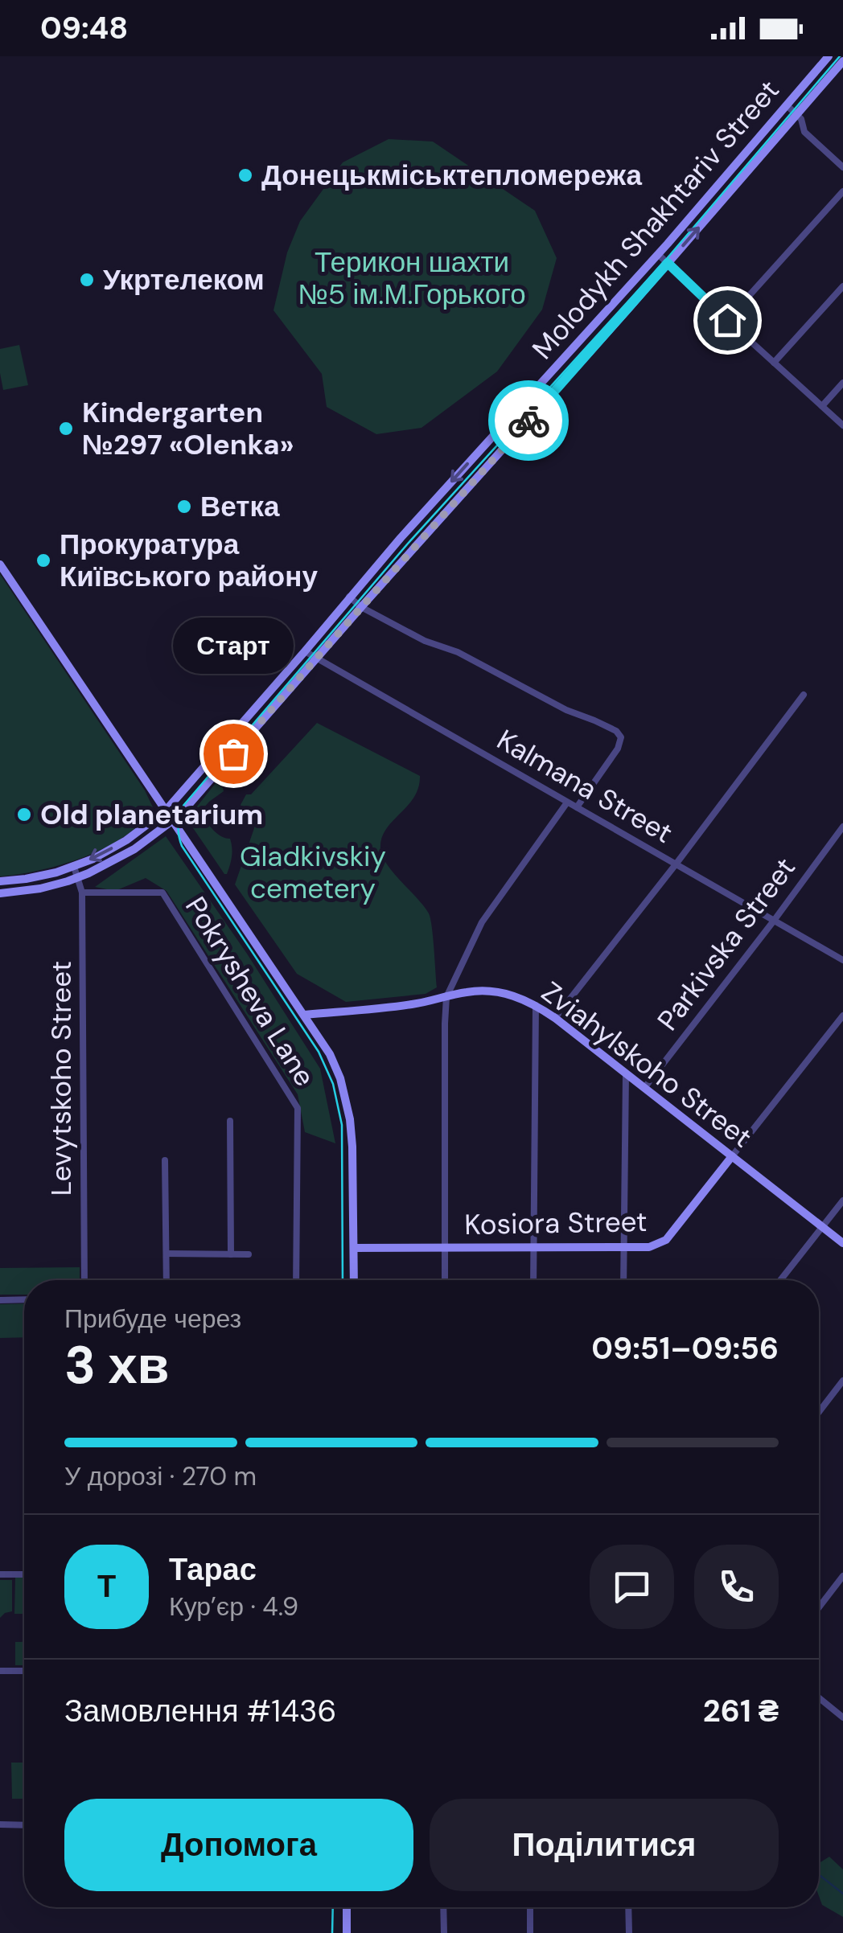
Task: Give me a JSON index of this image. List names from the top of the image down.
{
  "streets": {
    "main road": ["Molodykh Shakhtariv Street", "Zviahylskoho Street", "Kosiora Street"],
    "street": [
      "Kalmana Street",
      "Parkivska Street",
      "Pokrysheva Lane",
      "Levytskoho Street"
    ]
  },
  "crossings": [
    ["Molodykh Shakhtariv Street", "Kalmana Street"],
    ["Molodykh Shakhtariv Street", "Levytskoho Street"],
    ["Kalmana Street", "Parkivska Street"],
    ["Parkivska Street", "Zviahylskoho Street"],
    ["Pokrysheva Lane", "Levytskoho Street"],
    ["Zviahylskoho Street", "Kosiora Street"]
  ],
  "parks": ["Терикон шахти №5 ім.М.Горького", "Gladkivskiy cemetery"],
  "places": [
    "Донецькміськтепломережа",
    "Укртелеком",
    "Kindergarten №297 «Olenka»",
    "Ветка",
    "Прокуратура Київського району",
    "Старт",
    "Old planetarium"
  ],
  "page": {
    "status": "09:48",
    "bubble": "Старт",
    "heading": ["3 хв", "Прибуде через", "09:51–09:56"],
    "panel": [
      "Тарас",
      "Кур’єр · 4.9",
      "Замовлення #1436",
      "261 ₴"
    ],
    "bar": "У дорозі · 270 m",
    "round": "Т",
    "buttons": ["Допомога", "Поділитися"]
  }
}
